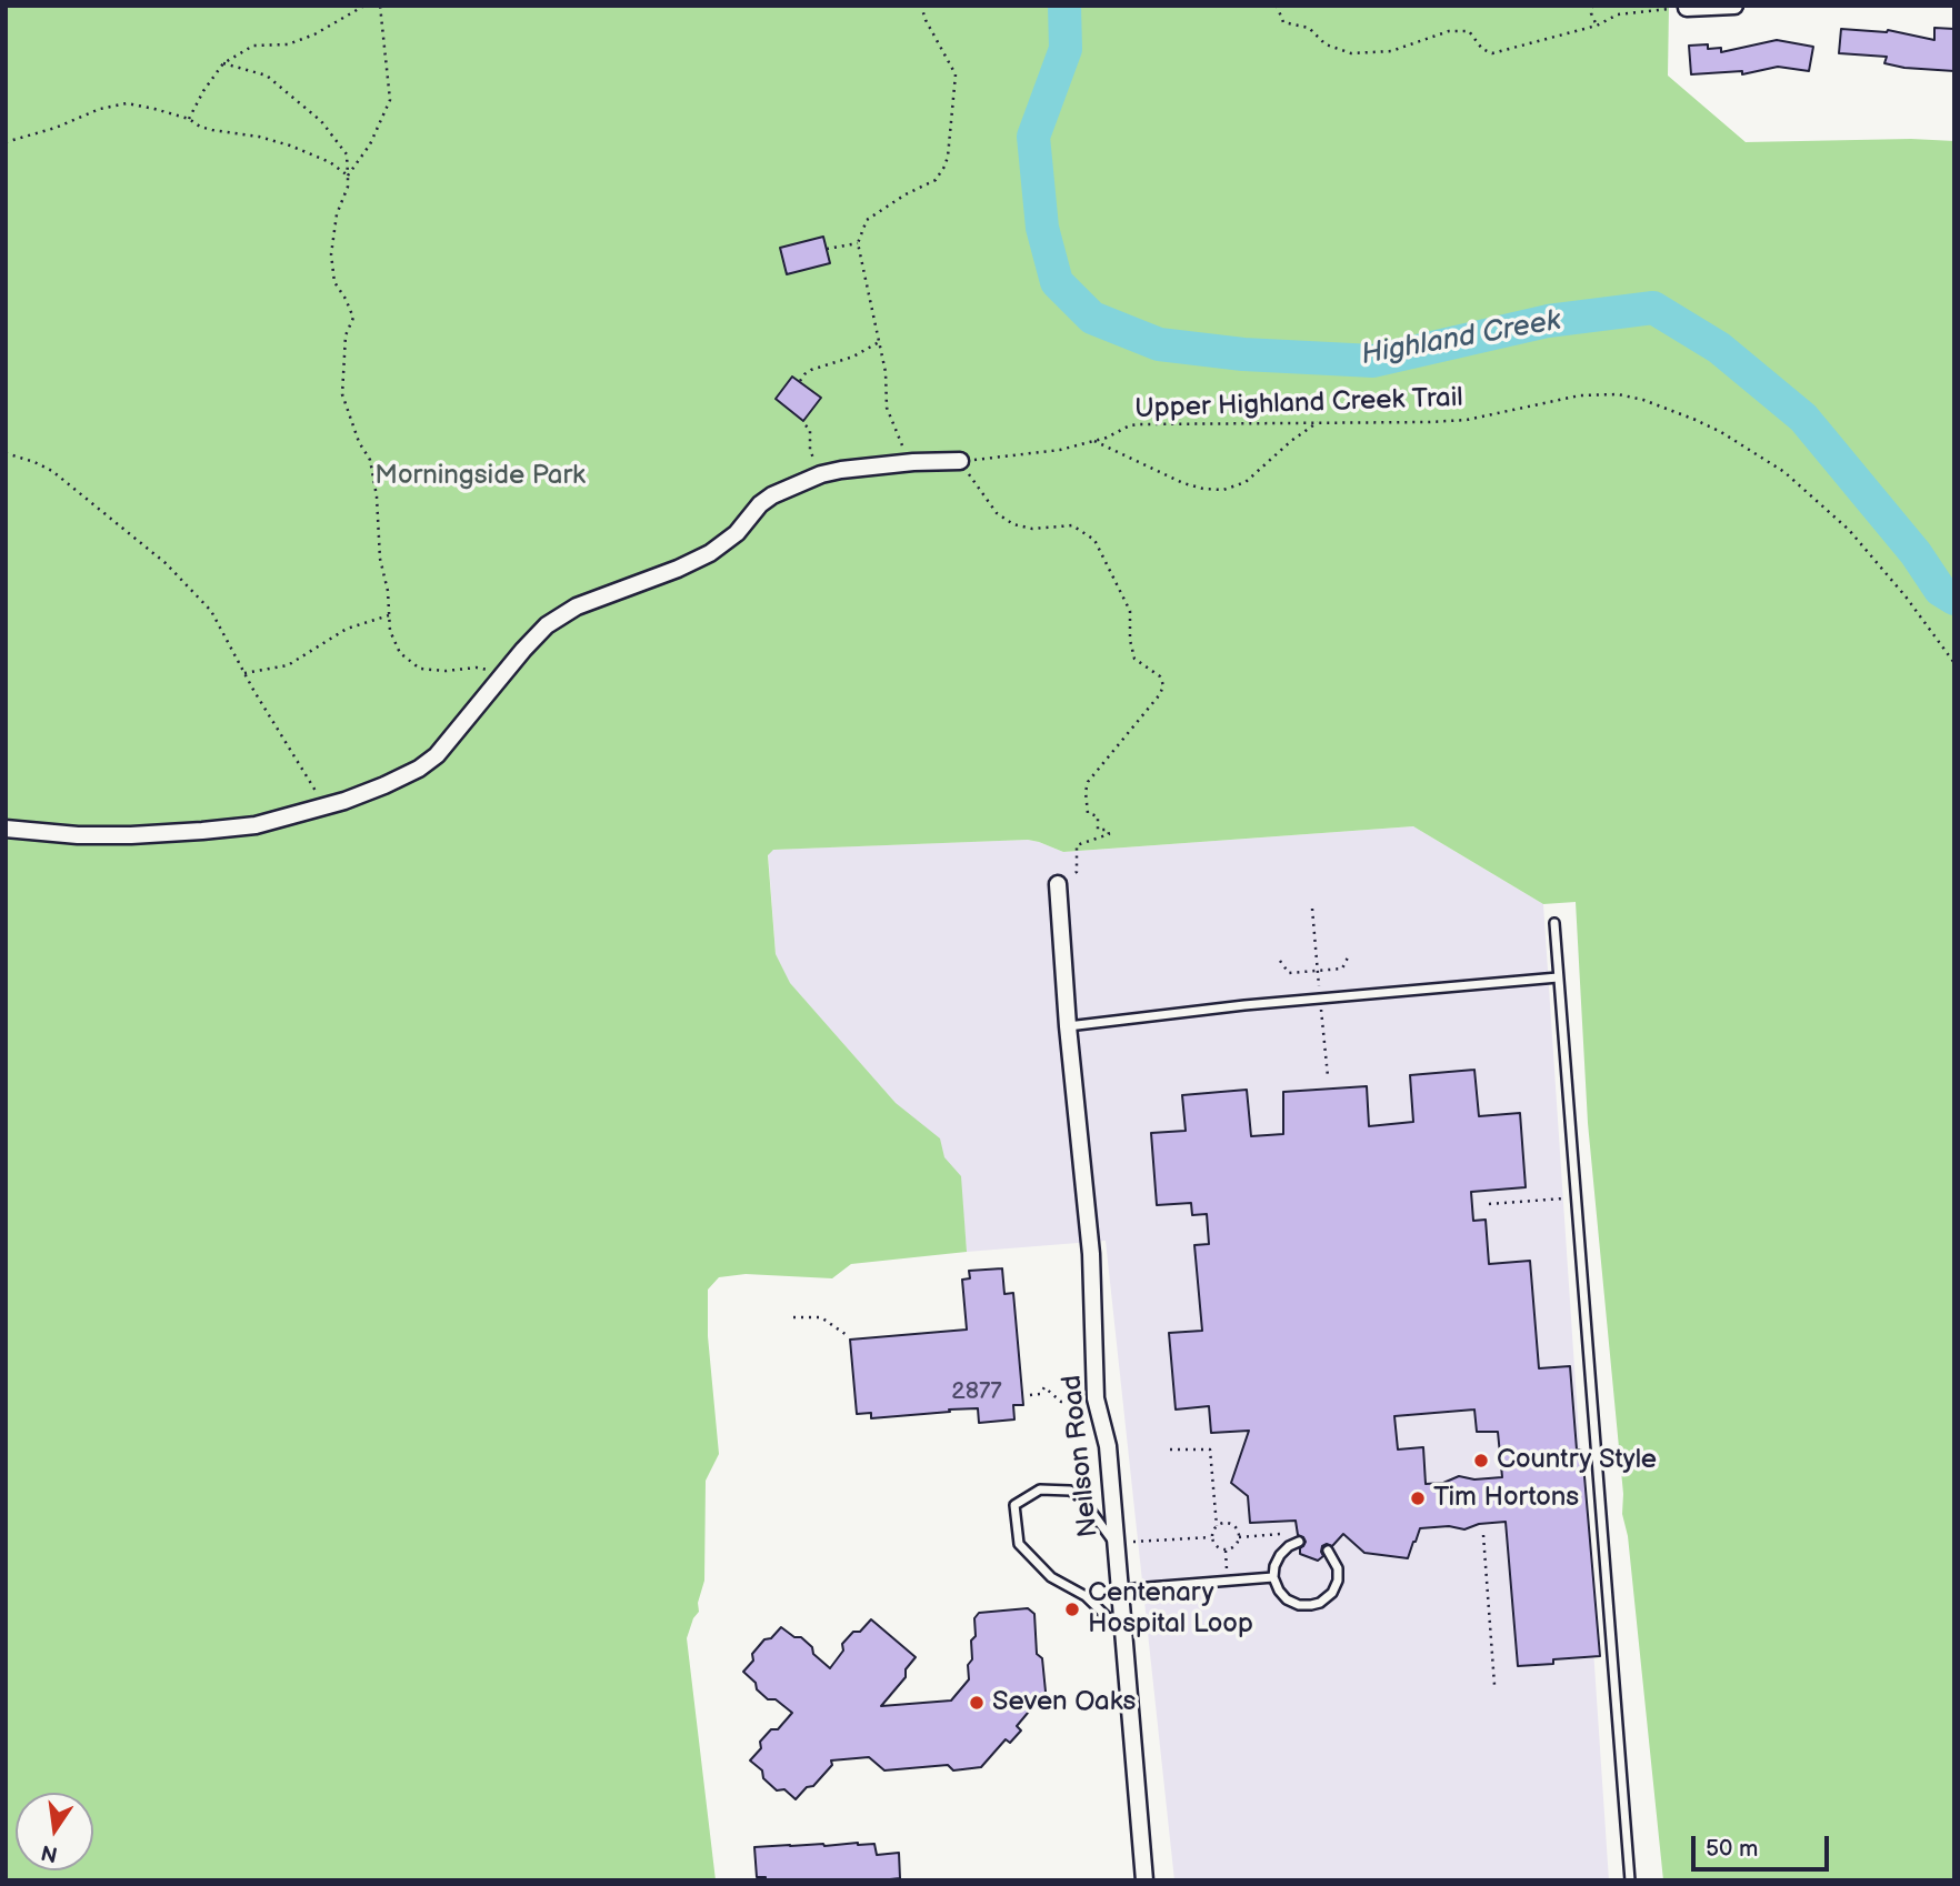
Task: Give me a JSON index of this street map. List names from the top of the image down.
{
  "streets": {
    "street": ["Neilson Road"],
    "path": ["Upper Highland Creek Trail"]
  },
  "water": ["Highland Creek"],
  "parks": ["Morningside Park"],
  "places": [
    "Country Style",
    "Tim Hortons",
    "Centenary Hospital Loop",
    "Seven Oaks"
  ],
  "house_numbers": ["2877"],
  "scale_bar": "50 m",
  "north": "bottom"
}
